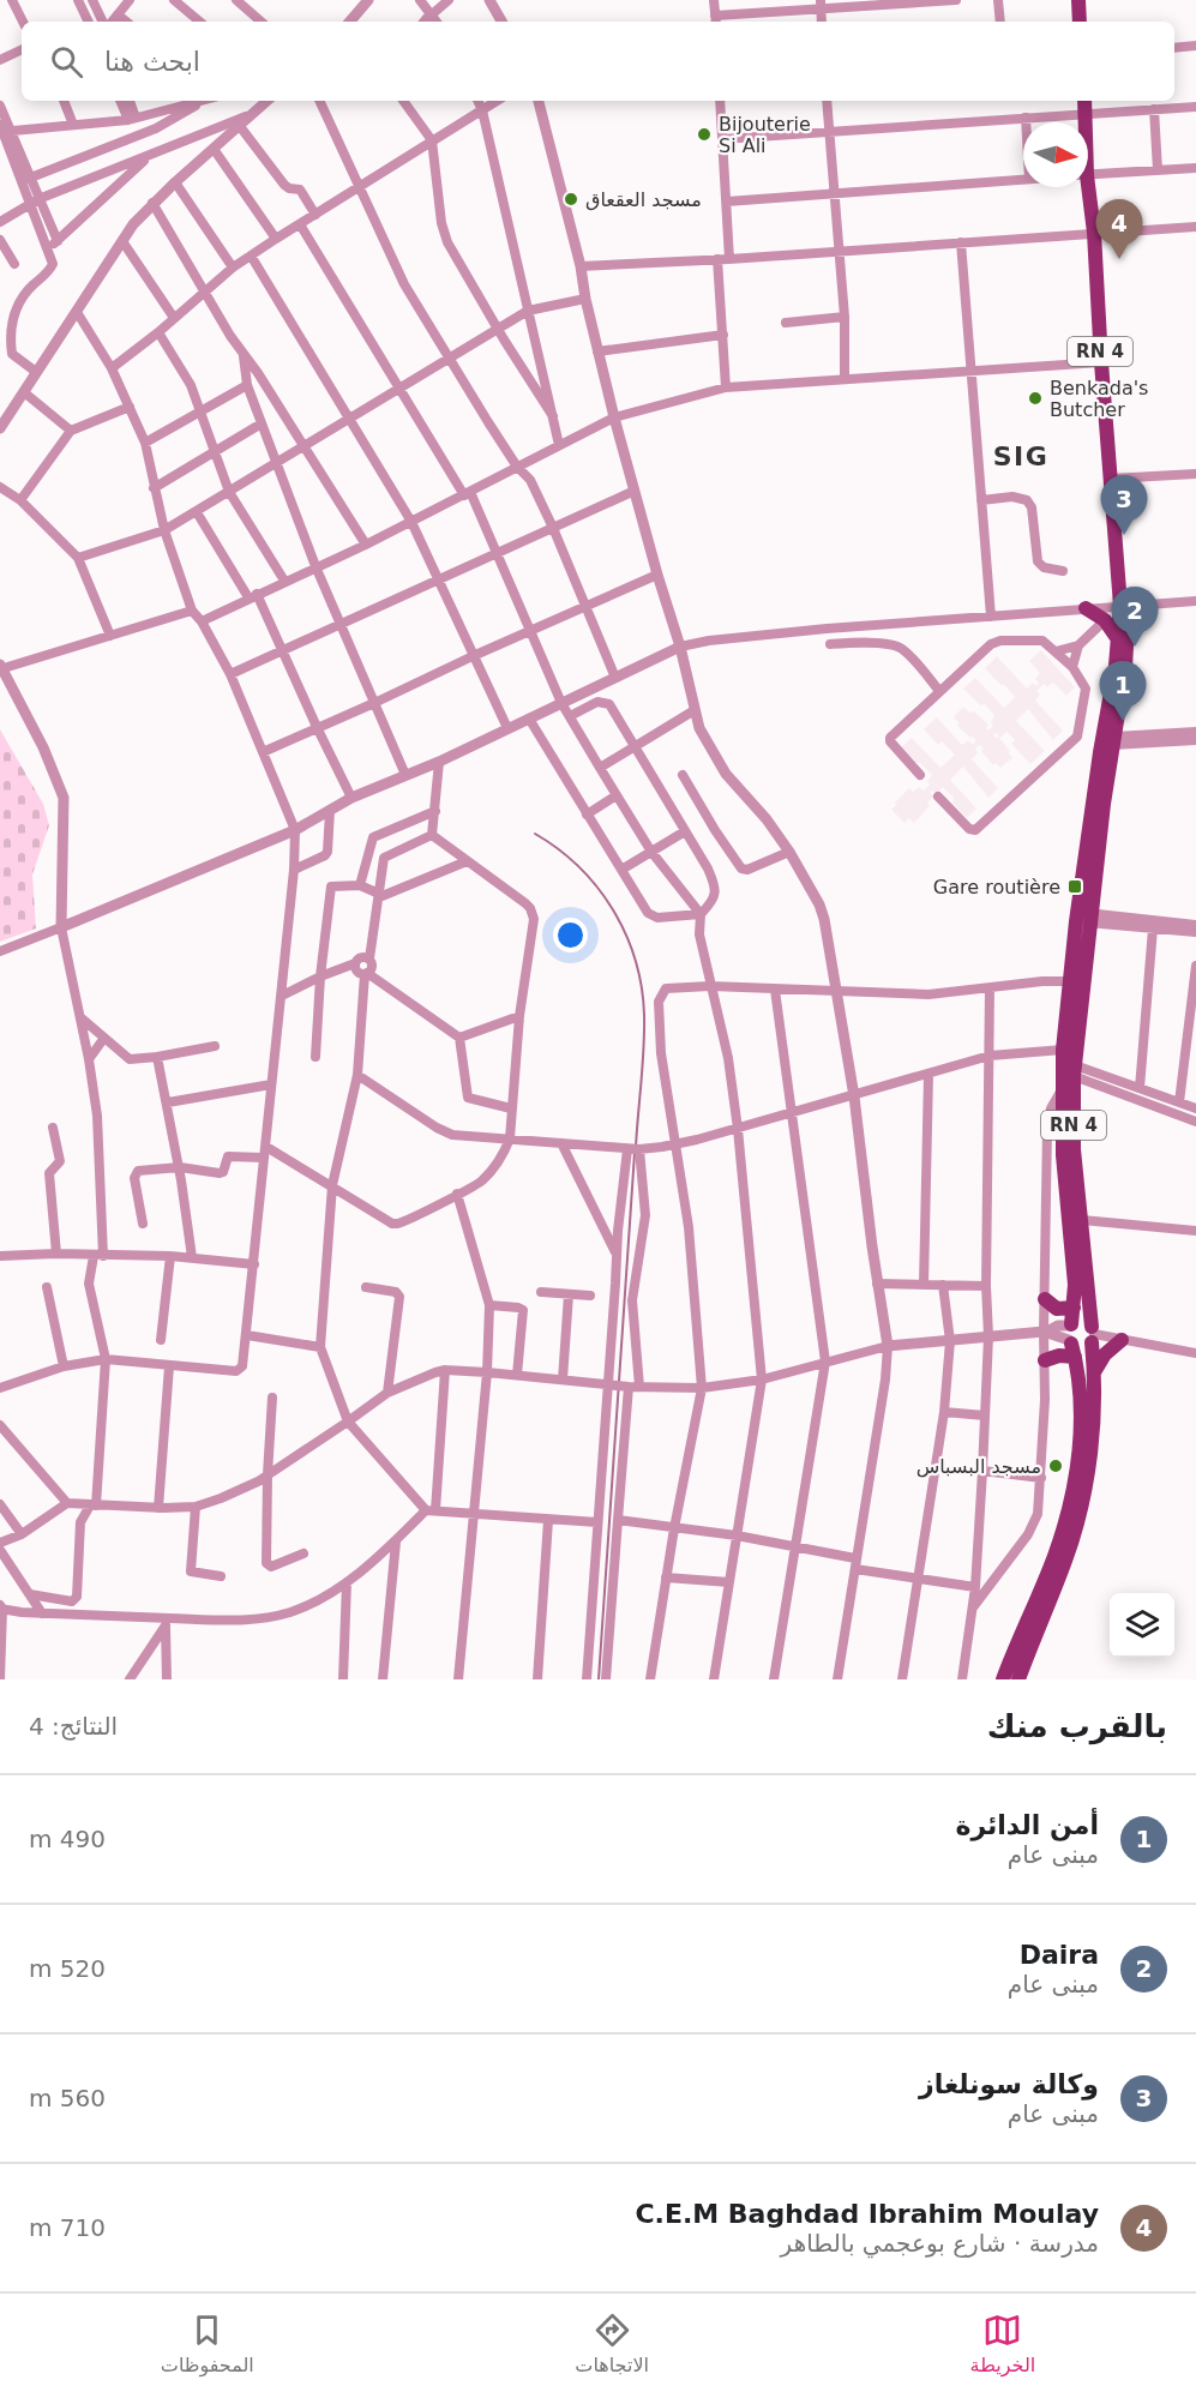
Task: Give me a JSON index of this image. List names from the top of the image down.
{
  "streets": {
    "main road": ["RN 4"]
  },
  "districts": ["SIG"],
  "places": {
    "other": [
      "Bijouterie Si Ali",
      "مسجد العقعاق",
      "Benkada's Butcher",
      "مسجد البسباس"
    ],
    "transit": ["Gare routière"]
  },
  "north": "right",
  "page": {
    "search": "ابحث هنا",
    "pins": [
      "4",
      "3",
      "2",
      "1"
    ],
    "heading": ["بالقرب منك", "النتائج: 4"],
    "list": [
      {
        "mark": "1",
        "name": "أمن الدائرة",
        "note": "مبنى عام",
        "value": "490 m"
      },
      {
        "mark": "2",
        "name": "Daira",
        "note": "مبنى عام",
        "value": "520 m"
      },
      {
        "mark": "3",
        "name": "وكالة سونلغاز",
        "note": "مبنى عام",
        "value": "560 m"
      },
      {
        "mark": "4",
        "name": "C.E.M Baghdad Ibrahim Moulay",
        "note": "مدرسة · شارع بوعجمي بالطاهر",
        "value": "710 m"
      }
    ],
    "nav": ["الخريطة", "الاتجاهات", "المحفوظات"]
  }
}
